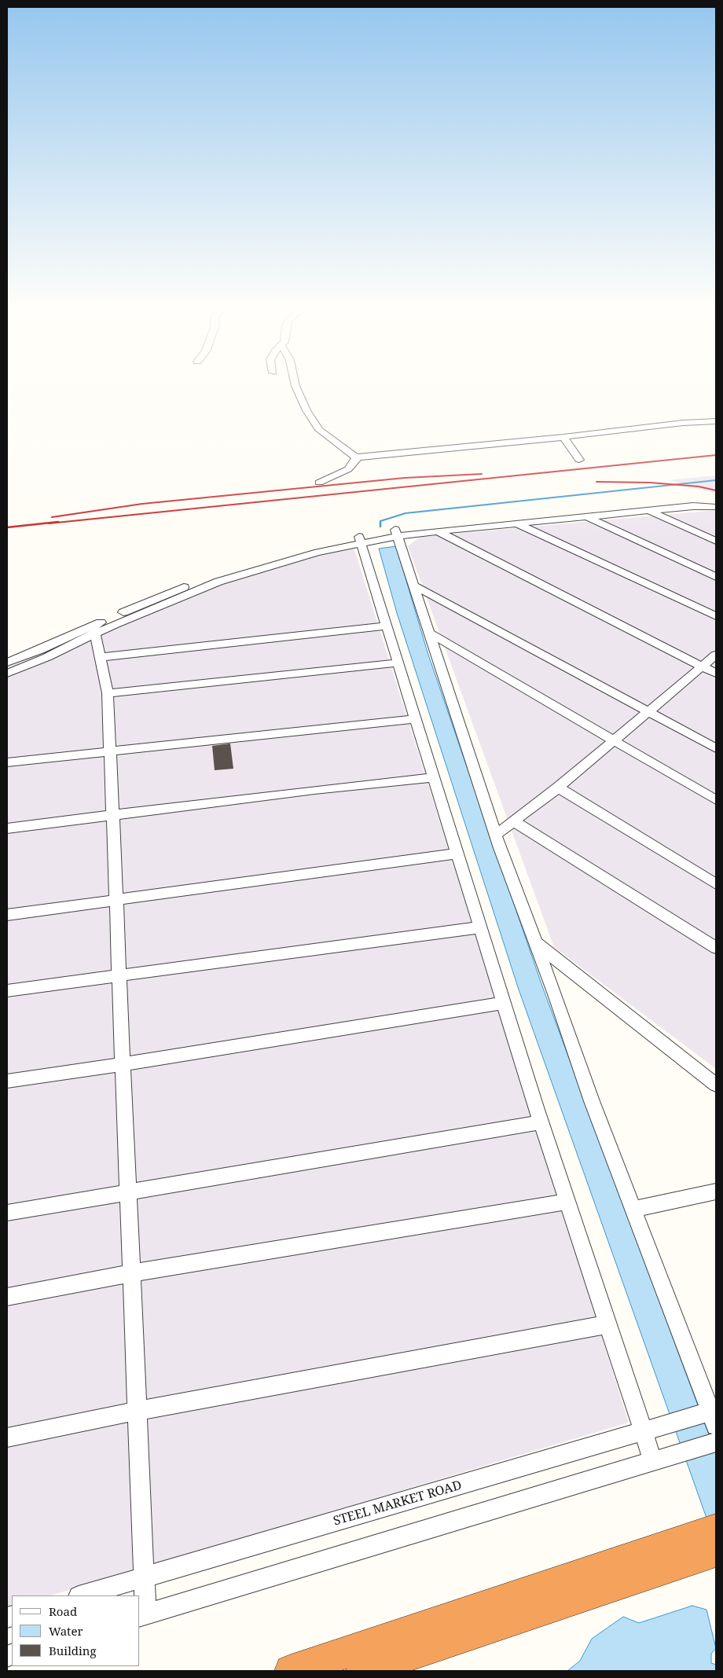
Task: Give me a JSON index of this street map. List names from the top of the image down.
{
  "streets": {
    "street": ["STEEL MARKET ROAD"]
  },
  "legend": ["Road", "Water", "Building"]
}
